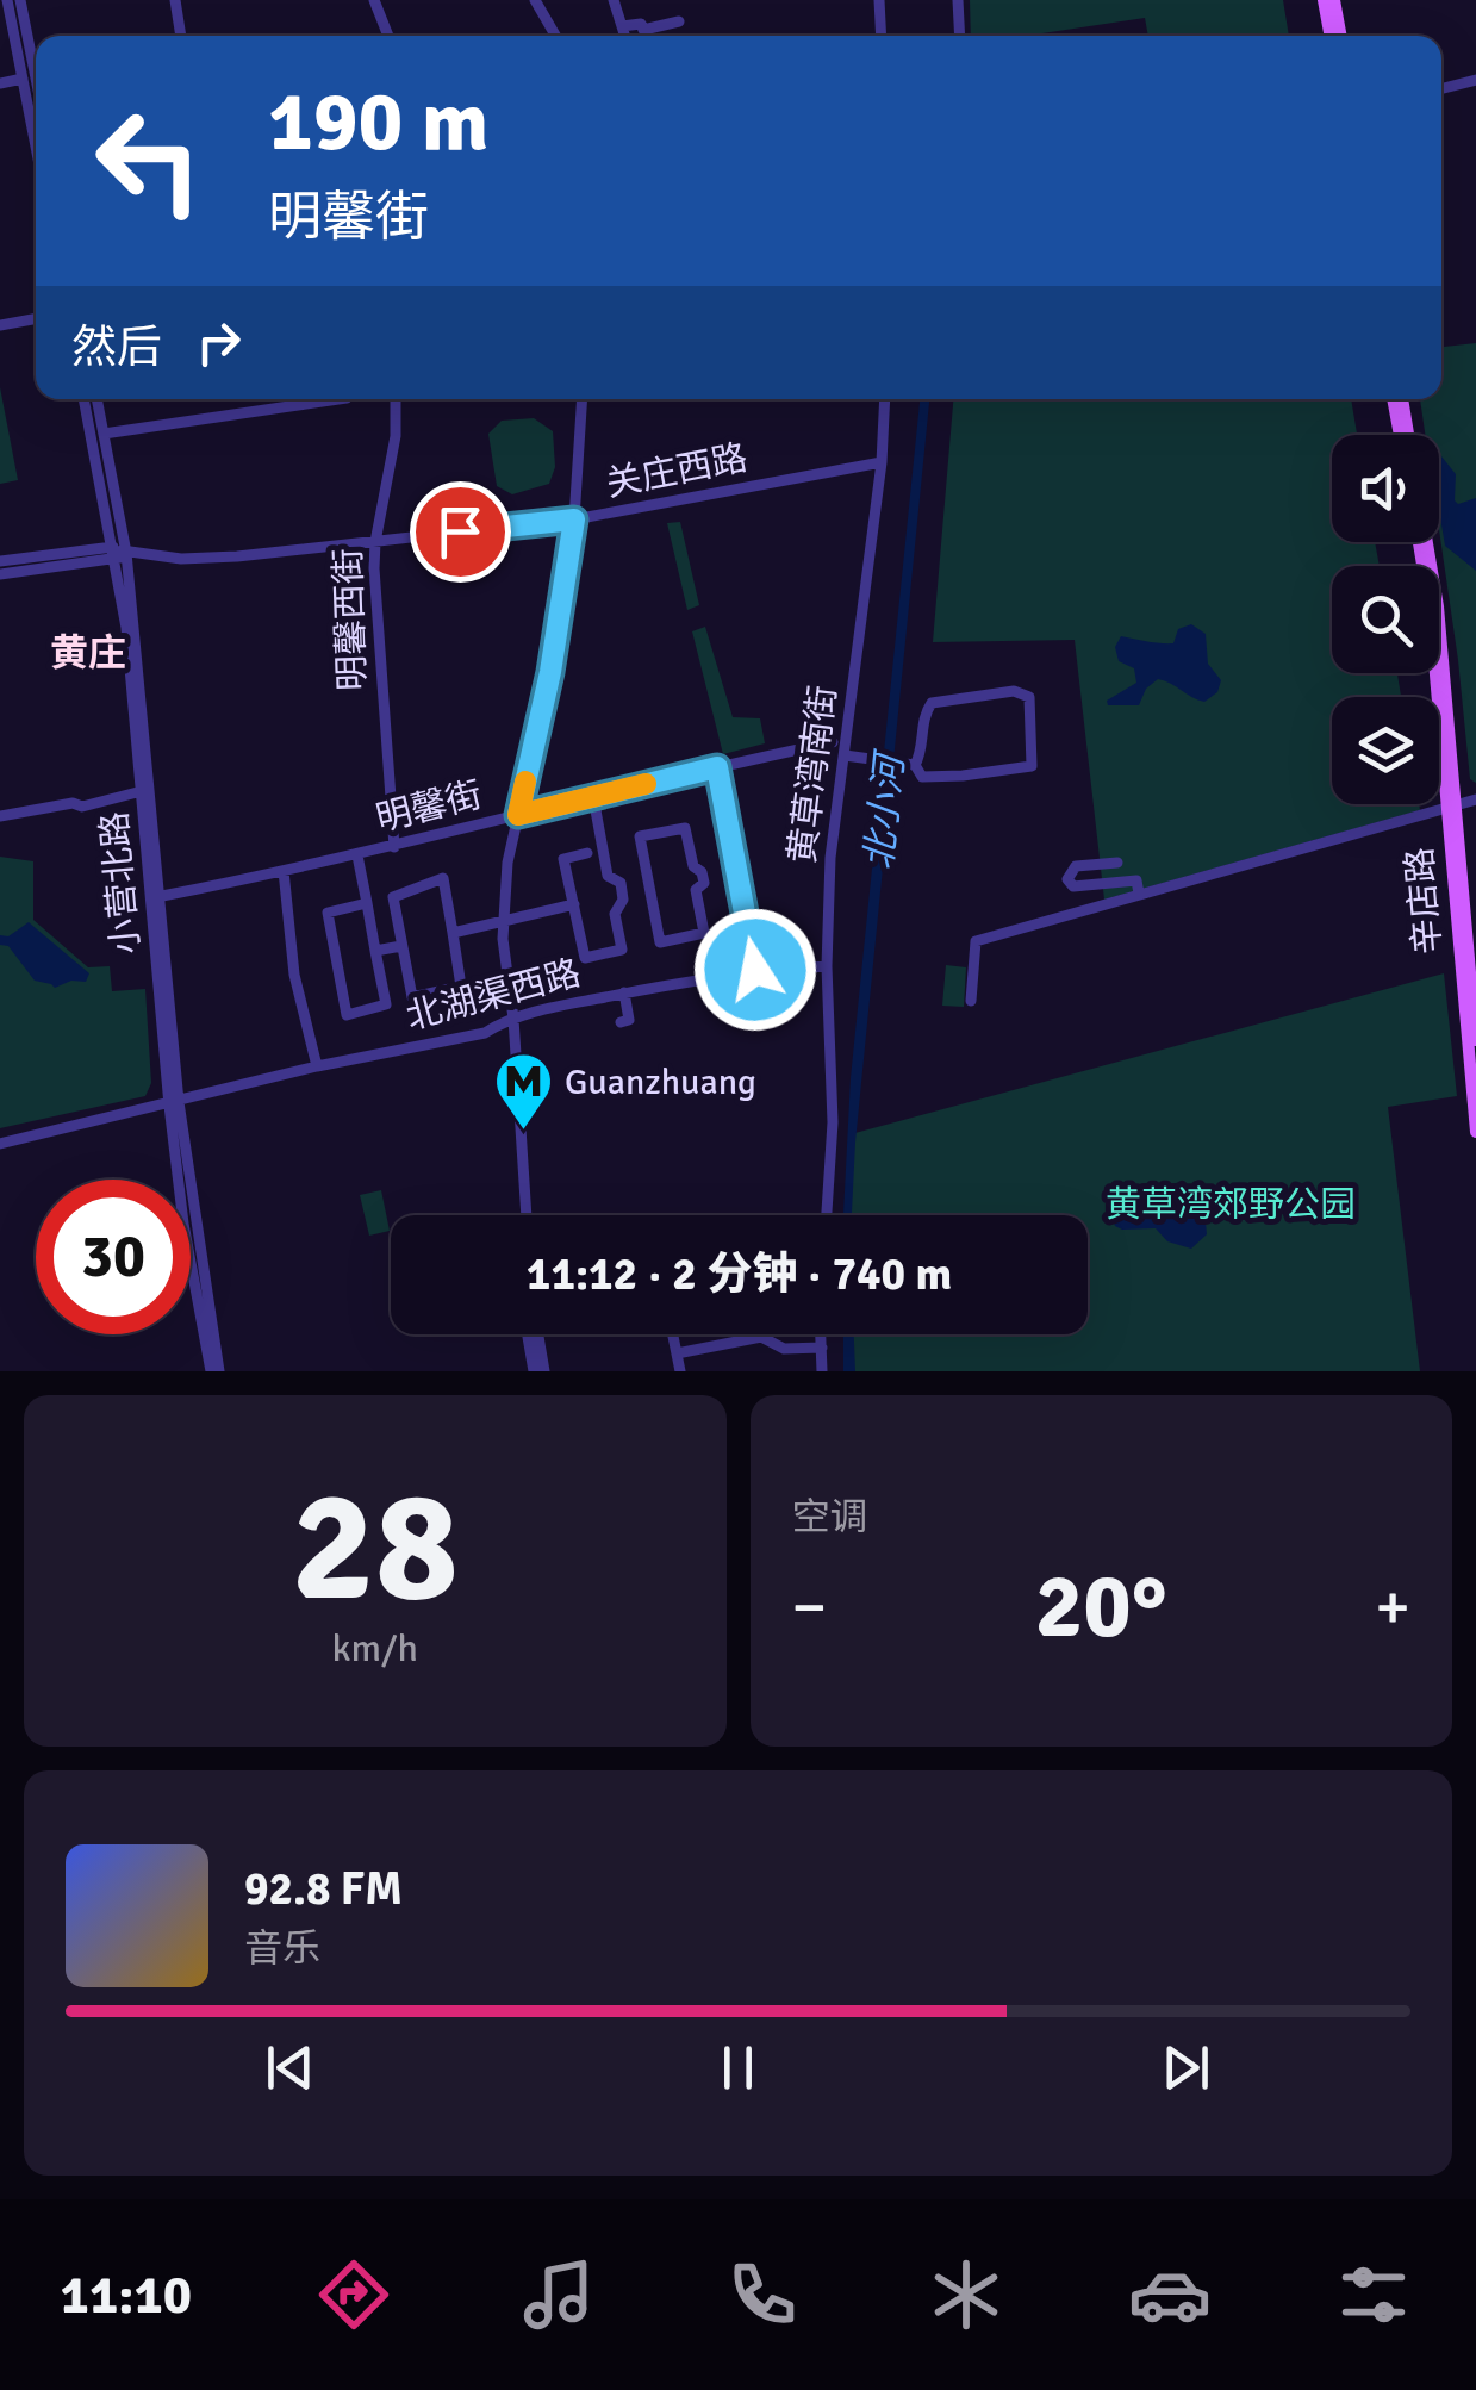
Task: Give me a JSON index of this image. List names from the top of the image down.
{
  "streets": {
    "main road": ["辛店路"],
    "street": [
      "关庄西路",
      "明馨西街",
      "黄草湾南街",
      "明馨街",
      "小营北路",
      "北湖渠西路"
    ]
  },
  "crossings": [
    ["关庄西路", "明馨西街"],
    ["关庄西路", "黄草湾南街"],
    ["关庄西路", "小营北路"],
    ["明馨西街", "明馨街"],
    ["黄草湾南街", "北湖渠西路"],
    ["明馨街", "小营北路"],
    ["小营北路", "北湖渠西路"]
  ],
  "districts": ["黄庄"],
  "water": ["北小河"],
  "parks": ["黄草湾郊野公园"],
  "places": {
    "metro station": ["Guanzhuang"]
  },
  "page": {
    "turn": ["190 m", "明馨街"],
    "then": "然后",
    "limit": "30",
    "trip": "11:12 · 2 分钟 · 740 m",
    "tile": [
      ["28", "km/h"],
      "空调"
    ],
    "heat": ["−", "20°", "+"],
    "song": ["92.8 FM", "音乐"],
    "tabs": "11:10"
  }
}
